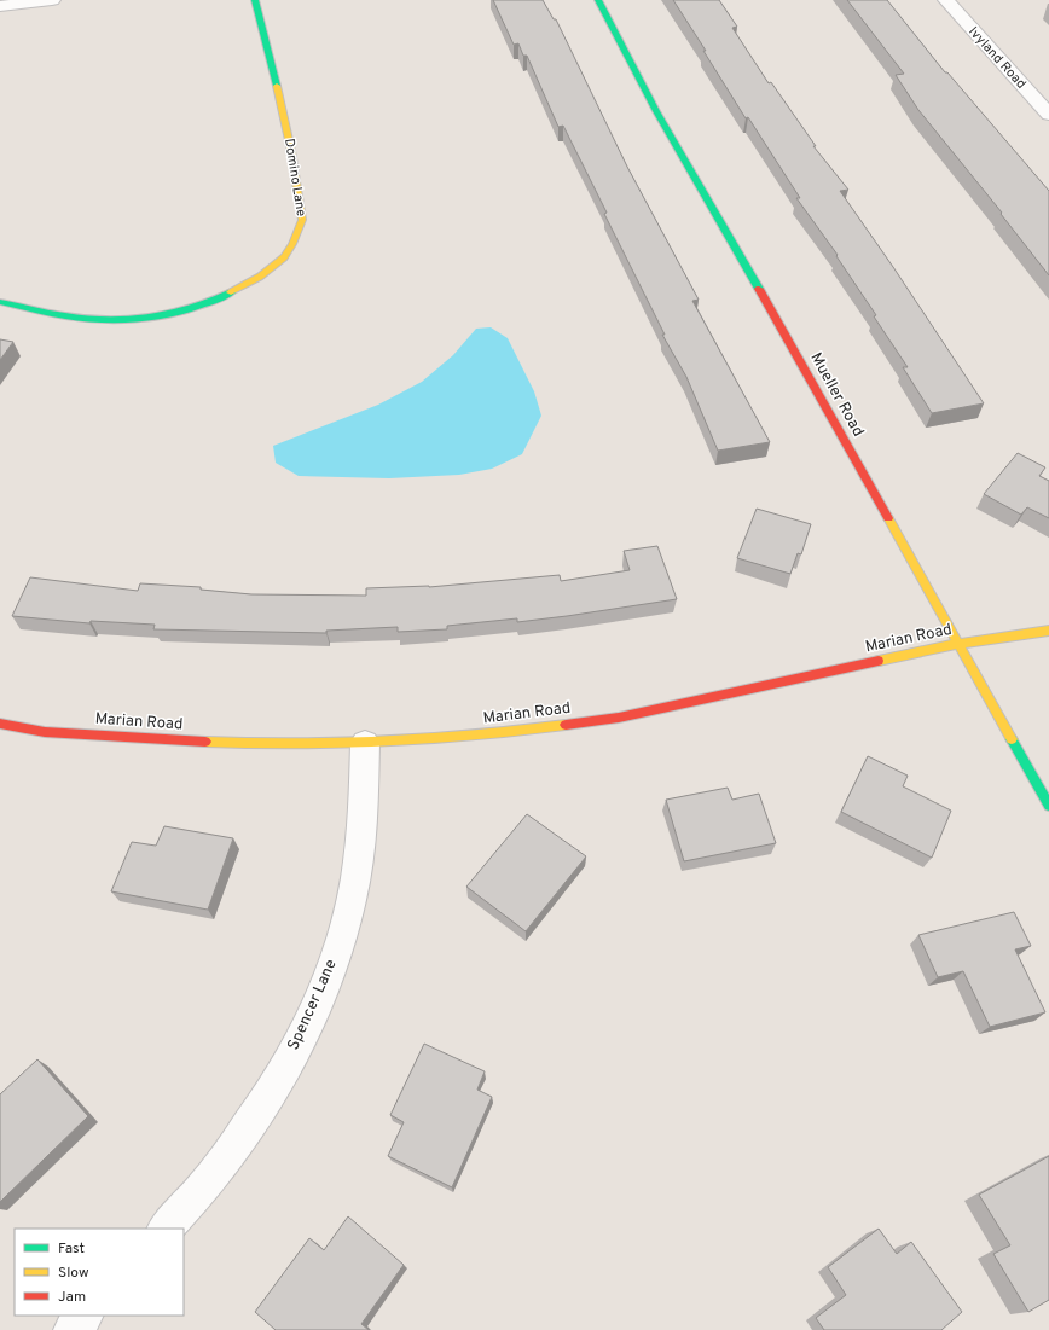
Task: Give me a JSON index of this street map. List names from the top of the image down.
{
  "streets": {
    "street": [
      "Ivyland Road",
      "Domino Lane",
      "Mueller Road",
      "Marian Road",
      "Spencer Lane"
    ]
  },
  "crossings": [
    ["Mueller Road", "Marian Road"],
    ["Marian Road", "Spencer Lane"]
  ],
  "legend": ["Fast", "Slow", "Jam"]
}
